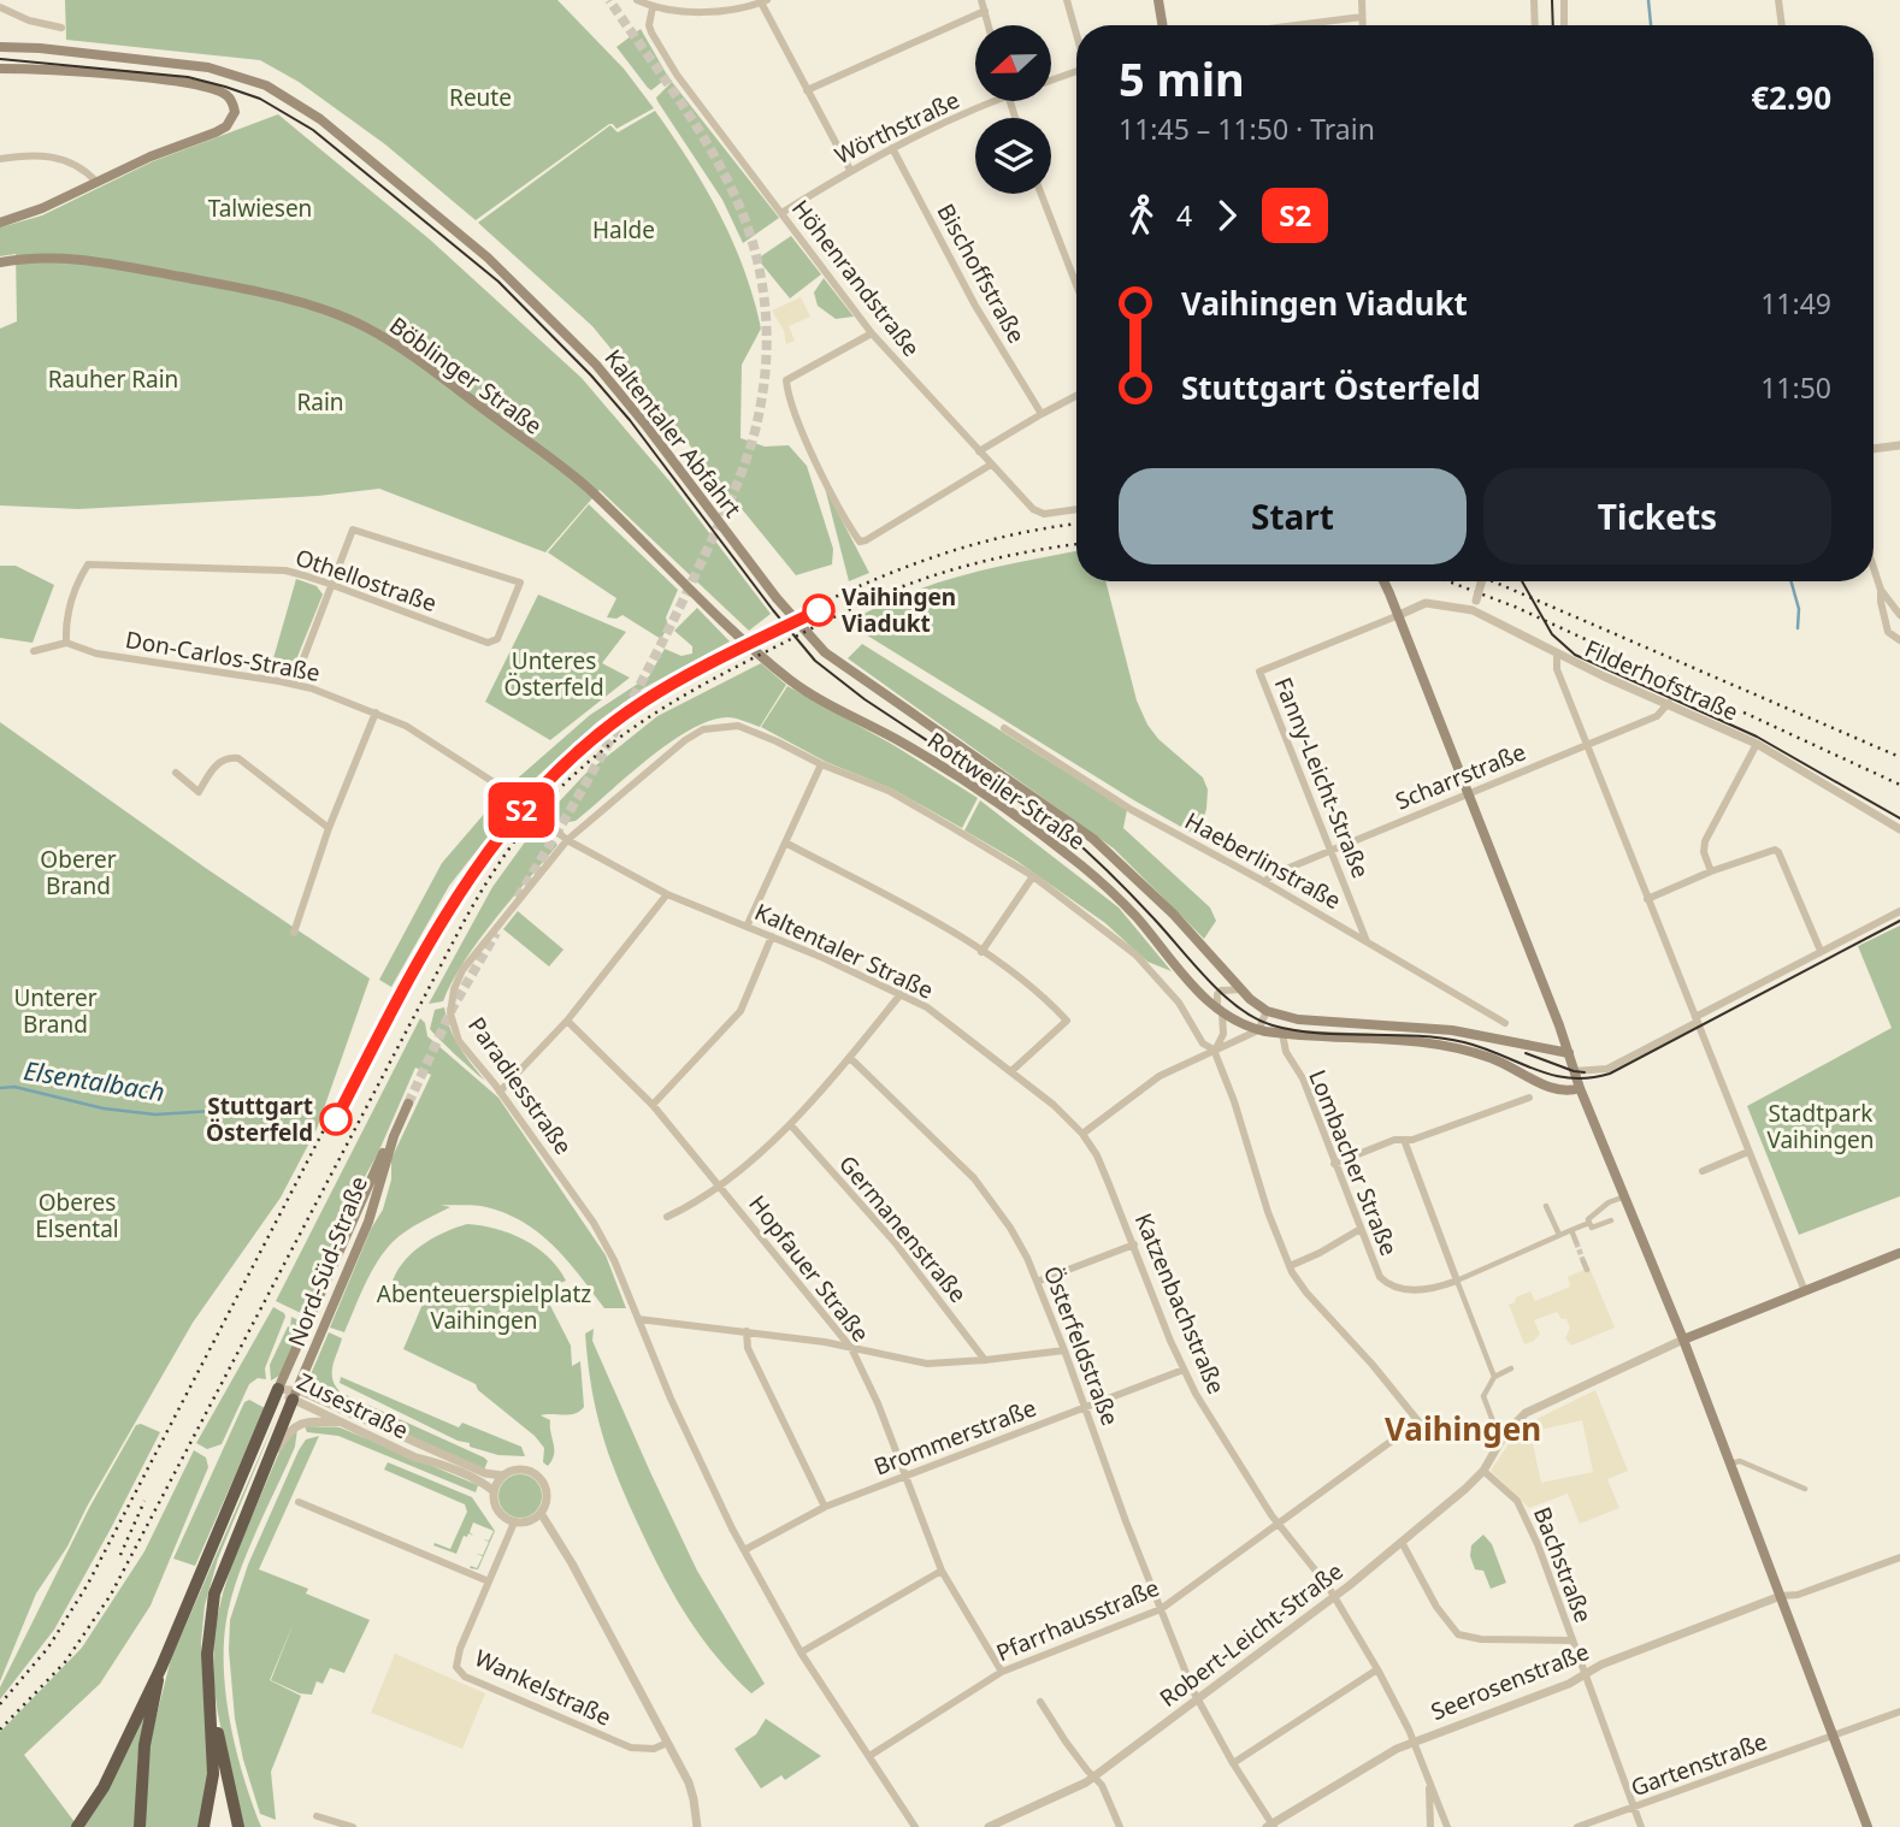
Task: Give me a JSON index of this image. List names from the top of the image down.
{
  "streets": {
    "main road": [
      "Böblinger Straße",
      "Kaltentaler Abfahrt",
      "Rottweiler Straße",
      "Nord-Süd-Straße"
    ],
    "street": [
      "Wörthstraße",
      "Bischoffstraße",
      "Höhenrandstraße",
      "Othellostraße",
      "Don-Carlos-Straße",
      "Filderhofstraße",
      "Scharrstraße",
      "Fanny-Leicht-Straße",
      "Haeberlinstraße",
      "Kaltentaler Straße",
      "Paradiesstraße",
      "Lombacher Straße",
      "Germanenstraße",
      "Hopfauer Straße",
      "Katzenbachstraße",
      "Österfeldstraße",
      "Zusestraße",
      "Brommerstraße",
      "Bachstraße",
      "Pfarrhausstraße",
      "Robert-Leicht-Straße",
      "Seerosenstraße",
      "Wankelstraße",
      "Gartenstraße"
    ]
  },
  "crossings": [
    ["Wörthstraße", "Bischoffstraße"],
    ["Wörthstraße", "Höhenrandstraße"],
    ["Böblinger Straße", "Rottweiler Straße"],
    ["Othellostraße", "Don-Carlos-Straße"],
    ["Don-Carlos-Straße", "Kaltentaler Straße"],
    ["Don-Carlos-Straße", "Paradiesstraße"],
    ["Filderhofstraße", "Scharrstraße"],
    ["Filderhofstraße", "Fanny-Leicht-Straße"],
    ["Scharrstraße", "Fanny-Leicht-Straße"],
    ["Scharrstraße", "Haeberlinstraße"],
    ["Fanny-Leicht-Straße", "Haeberlinstraße"],
    ["Rottweiler Straße", "Lombacher Straße"],
    ["Kaltentaler Straße", "Paradiesstraße"],
    ["Kaltentaler Straße", "Katzenbachstraße"],
    ["Paradiesstraße", "Brommerstraße"],
    ["Paradiesstraße", "Pfarrhausstraße"],
    ["Nord-Süd-Straße", "Zusestraße"],
    ["Hopfauer Straße", "Brommerstraße"],
    ["Hopfauer Straße", "Pfarrhausstraße"],
    ["Katzenbachstraße", "Brommerstraße"],
    ["Katzenbachstraße", "Pfarrhausstraße"],
    ["Katzenbachstraße", "Robert-Leicht-Straße"],
    ["Katzenbachstraße", "Seerosenstraße"],
    ["Österfeldstraße", "Brommerstraße"],
    ["Österfeldstraße", "Pfarrhausstraße"],
    ["Österfeldstraße", "Robert-Leicht-Straße"],
    ["Österfeldstraße", "Seerosenstraße"],
    ["Zusestraße", "Wankelstraße"],
    ["Bachstraße", "Robert-Leicht-Straße"],
    ["Bachstraße", "Seerosenstraße"],
    ["Bachstraße", "Gartenstraße"]
  ],
  "districts": ["Vaihingen"],
  "water": ["Elsentalbach"],
  "parks": [
    "Reute",
    "Talwiesen",
    "Halde",
    "Rauher Rain",
    "Rain",
    "Unteres Österfeld",
    "Oberer Brand",
    "Unterer Brand",
    "Stadtpark Vaihingen",
    "Oberes Elsental",
    "Abenteuerspielplatz Vaihingen"
  ],
  "places": ["Vaihingen Viadukt", "Stuttgart Österfeld"],
  "north": "left",
  "page": {
    "on_map": "S2",
    "heading": ["5 min", "11:45 – 11:50 · Train", "€2.90"],
    "legs": ["4", "S2"],
    "list": [
      {
        "name": "Vaihingen Viadukt",
        "value": "11:49"
      },
      {
        "name": "Stuttgart Österfeld",
        "value": "11:50"
      }
    ],
    "buttons": ["Start", "Tickets"]
  }
}
